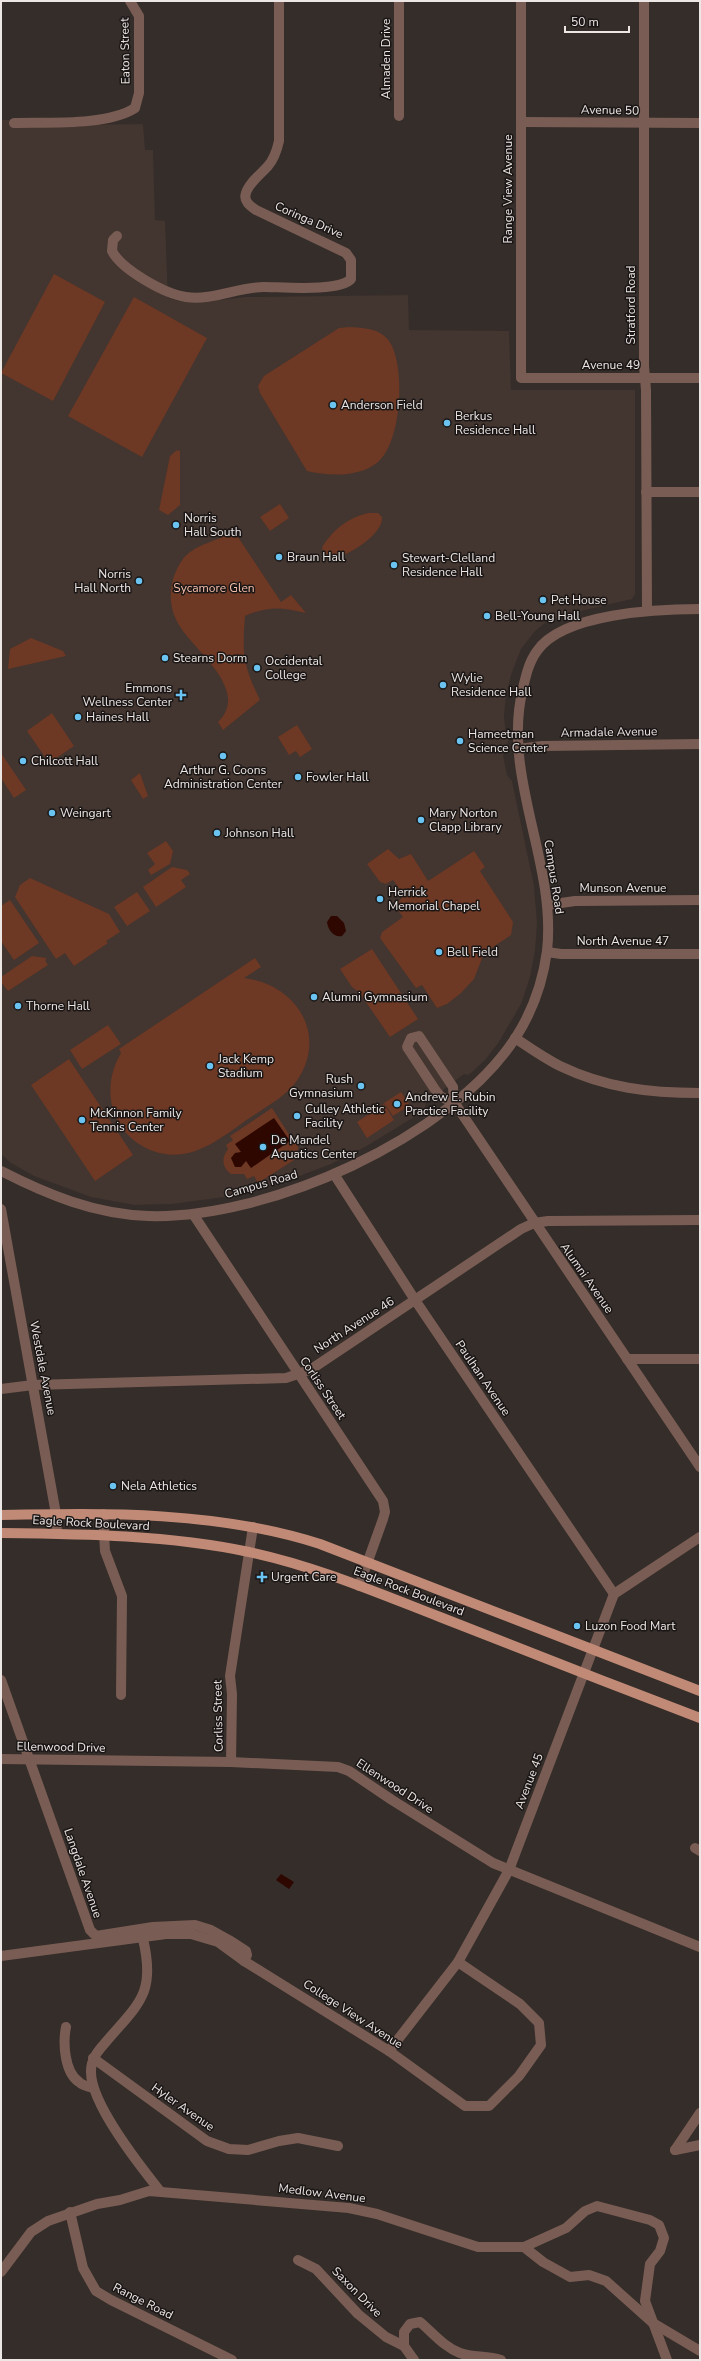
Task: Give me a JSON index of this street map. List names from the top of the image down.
{
  "streets": {
    "main road": ["Eagle Rock Boulevard"],
    "street": [
      "Eaton Street",
      "Almaden Drive",
      "Avenue 50",
      "Range View Avenue",
      "Coringa Drive",
      "Stratford Road",
      "Avenue 49",
      "Armadale Avenue",
      "Campus Road",
      "Munson Avenue",
      "North Avenue 47",
      "Alumni Avenue",
      "North Avenue 46",
      "Westdale Avenue",
      "Paulhan Avenue",
      "Corliss Street",
      "Ellenwood Drive",
      "Avenue 45",
      "Langdale Avenue",
      "College View Avenue",
      "Hyler Avenue",
      "Medlow Avenue",
      "Saxon Drive",
      "Range Road"
    ]
  },
  "crossings": [
    ["Avenue 50", "Range View Avenue"],
    ["Avenue 50", "Stratford Road"],
    ["Range View Avenue", "Avenue 49"],
    ["Stratford Road", "Avenue 49"],
    ["Stratford Road", "Campus Road"],
    ["Armadale Avenue", "Campus Road"],
    ["Campus Road", "Munson Avenue"],
    ["Campus Road", "North Avenue 47"],
    ["Campus Road", "Alumni Avenue"],
    ["Campus Road", "Paulhan Avenue"],
    ["Campus Road", "Corliss Street"],
    ["Alumni Avenue", "North Avenue 46"],
    ["North Avenue 46", "Westdale Avenue"],
    ["North Avenue 46", "Paulhan Avenue"],
    ["North Avenue 46", "Corliss Street"],
    ["Westdale Avenue", "Eagle Rock Boulevard"],
    ["Paulhan Avenue", "Avenue 45"],
    ["Corliss Street", "Eagle Rock Boulevard"],
    ["Corliss Street", "Ellenwood Drive"],
    ["Eagle Rock Boulevard", "Avenue 45"],
    ["Ellenwood Drive", "Avenue 45"],
    ["Ellenwood Drive", "Langdale Avenue"],
    ["Avenue 45", "College View Avenue"],
    ["Langdale Avenue", "College View Avenue"],
    ["Medlow Avenue", "Range Road"]
  ],
  "parks": ["Sycamore Glen"],
  "places": {
    "other": [
      "Anderson Field",
      "Berkus Residence Hall",
      "Norris Hall South",
      "Braun Hall",
      "Stewart-Clelland Residence Hall",
      "Norris Hall North",
      "Pet House",
      "Bell-Young Hall",
      "Stearns Dorm",
      "Occidental College",
      "Wylie Residence Hall",
      "Haines Hall",
      "Hameetman Science Center",
      "Arthur G. Coons Administration Center",
      "Chilcott Hall",
      "Fowler Hall",
      "Weingart",
      "Mary Norton Clapp Library",
      "Johnson Hall",
      "Herrick Memorial Chapel",
      "Bell Field",
      "Alumni Gymnasium",
      "Thorne Hall",
      "Jack Kemp Stadium",
      "Rush Gymnasium",
      "Andrew E. Rubin Practice Facility",
      "Culley Athletic Facility",
      "McKinnon Family Tennis Center",
      "De Mandel Aquatics Center",
      "Nela Athletics",
      "Luzon Food Mart"
    ],
    "health": ["Emmons Wellness Center", "Urgent Care"]
  },
  "scale_bar": "50 m"
}
